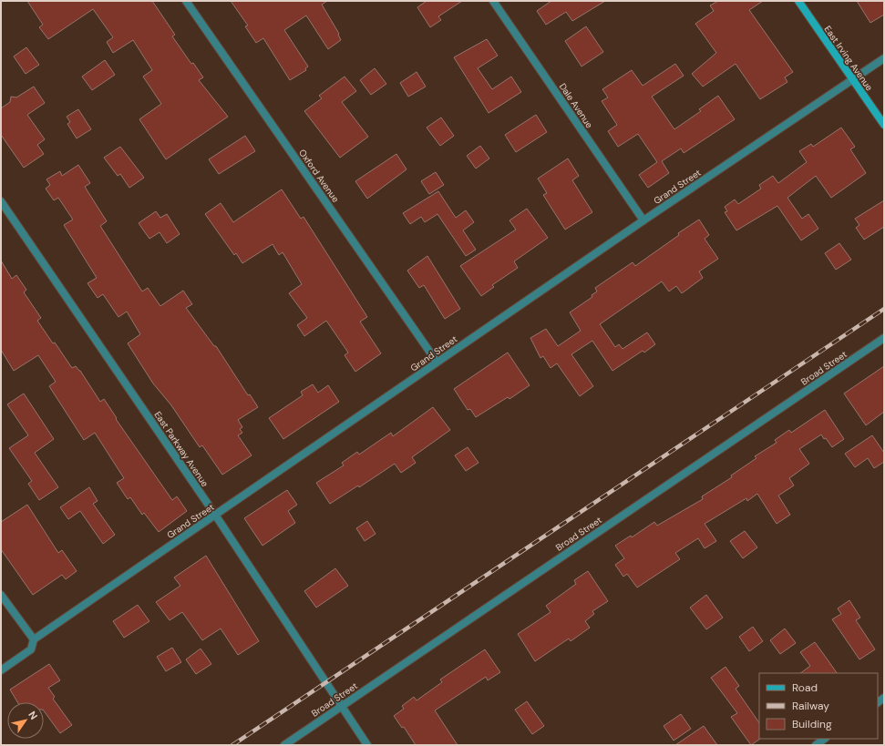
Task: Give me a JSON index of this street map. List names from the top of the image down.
{
  "streets": {
    "street": [
      "East Irving Avenue",
      "Dale Avenue",
      "Oxford Avenue",
      "Grand Street",
      "Broad Street",
      "East Parkway Avenue"
    ]
  },
  "crossings": [
    ["East Irving Avenue", "Grand Street"],
    ["Dale Avenue", "Grand Street"],
    ["Oxford Avenue", "Grand Street"],
    ["Grand Street", "East Parkway Avenue"],
    ["Broad Street", "East Parkway Avenue"]
  ],
  "legend": ["Road", "Railway", "Building"],
  "north": "top right"
}
